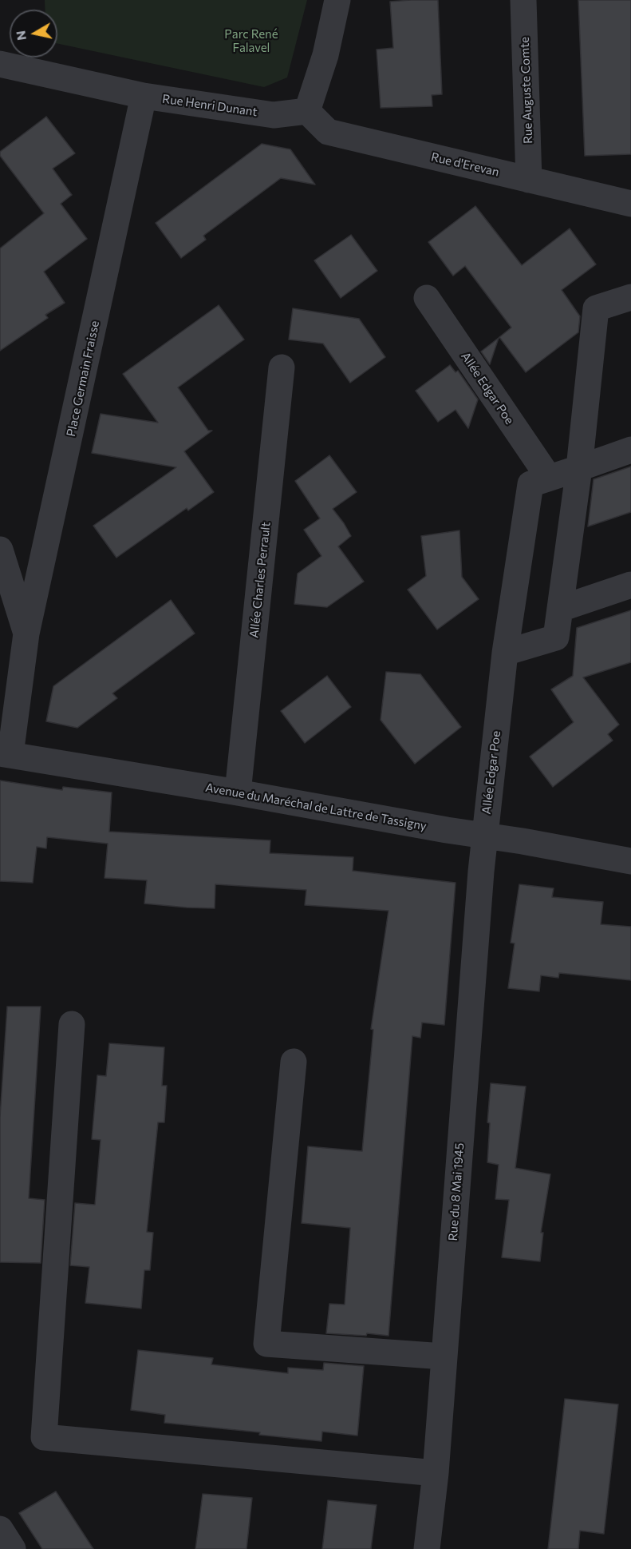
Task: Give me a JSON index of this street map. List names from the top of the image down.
{
  "streets": {
    "street": [
      "Rue Auguste Comte",
      "Rue Henri Dunant",
      "Rue d'Erevan",
      "Place Germain Fraisse",
      "Allée Edgar Poe",
      "Allée Charles Perrault",
      "Avenue du Maréchal de Lattre de Tassigny",
      "Rue du 8 Mai 1945"
    ]
  },
  "crossings": [
    ["Rue Auguste Comte", "Rue d'Erevan"],
    ["Rue Henri Dunant", "Rue d'Erevan"],
    ["Rue Henri Dunant", "Place Germain Fraisse"],
    ["Place Germain Fraisse", "Avenue du Maréchal de Lattre de Tassigny"],
    ["Allée Edgar Poe", "Avenue du Maréchal de Lattre de Tassigny"],
    ["Allée Edgar Poe", "Rue du 8 Mai 1945"],
    ["Allée Charles Perrault", "Avenue du Maréchal de Lattre de Tassigny"],
    ["Avenue du Maréchal de Lattre de Tassigny", "Rue du 8 Mai 1945"]
  ],
  "parks": ["Parc René Falavel"],
  "north": "left"
}
